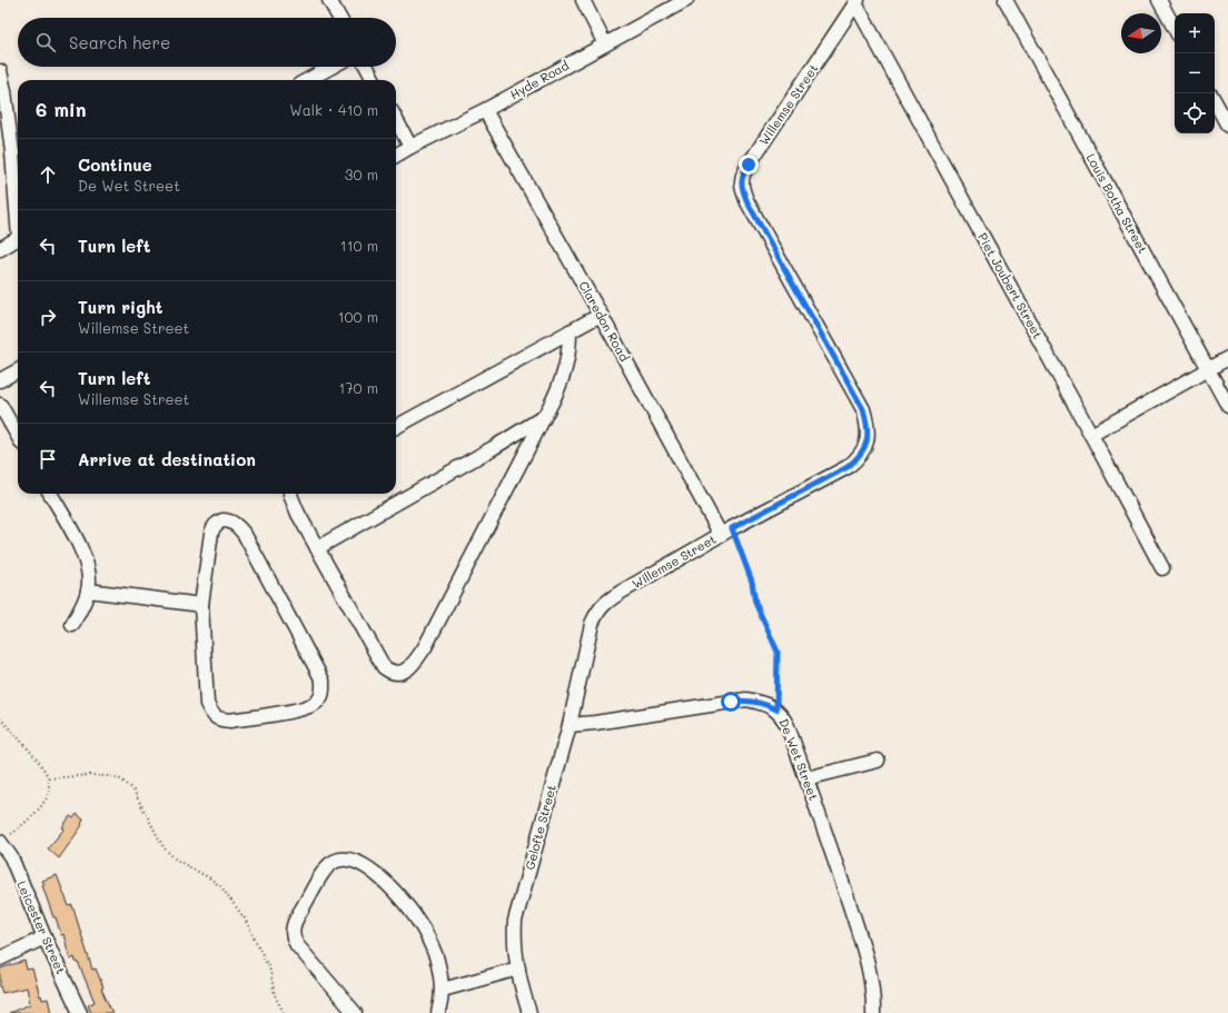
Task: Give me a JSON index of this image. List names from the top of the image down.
{
  "streets": {
    "street": [
      "Hyde Road",
      "Willemse Street",
      "Louis Botha Street",
      "Piet Joubert Street",
      "Claredon Road",
      "De Wet Street",
      "Gelofte Street",
      "Leicester Street"
    ]
  },
  "crossings": [
    ["Hyde Road", "Claredon Road"],
    ["Willemse Street", "Piet Joubert Street"],
    ["Willemse Street", "Claredon Road"],
    ["Willemse Street", "Gelofte Street"],
    ["De Wet Street", "Gelofte Street"]
  ],
  "north": "left",
  "page": {
    "map_buttons": ["+", "−"],
    "search": "Search here",
    "heading": ["6 min", "Walk · 410 m"],
    "list": [
      ["Continue", "De Wet Street", "30 m"],
      ["Turn left", "110 m"],
      ["Turn right", "Willemse Street", "100 m"],
      ["Turn left", "Willemse Street", "170 m"],
      "Arrive at destination"
    ]
  }
}
